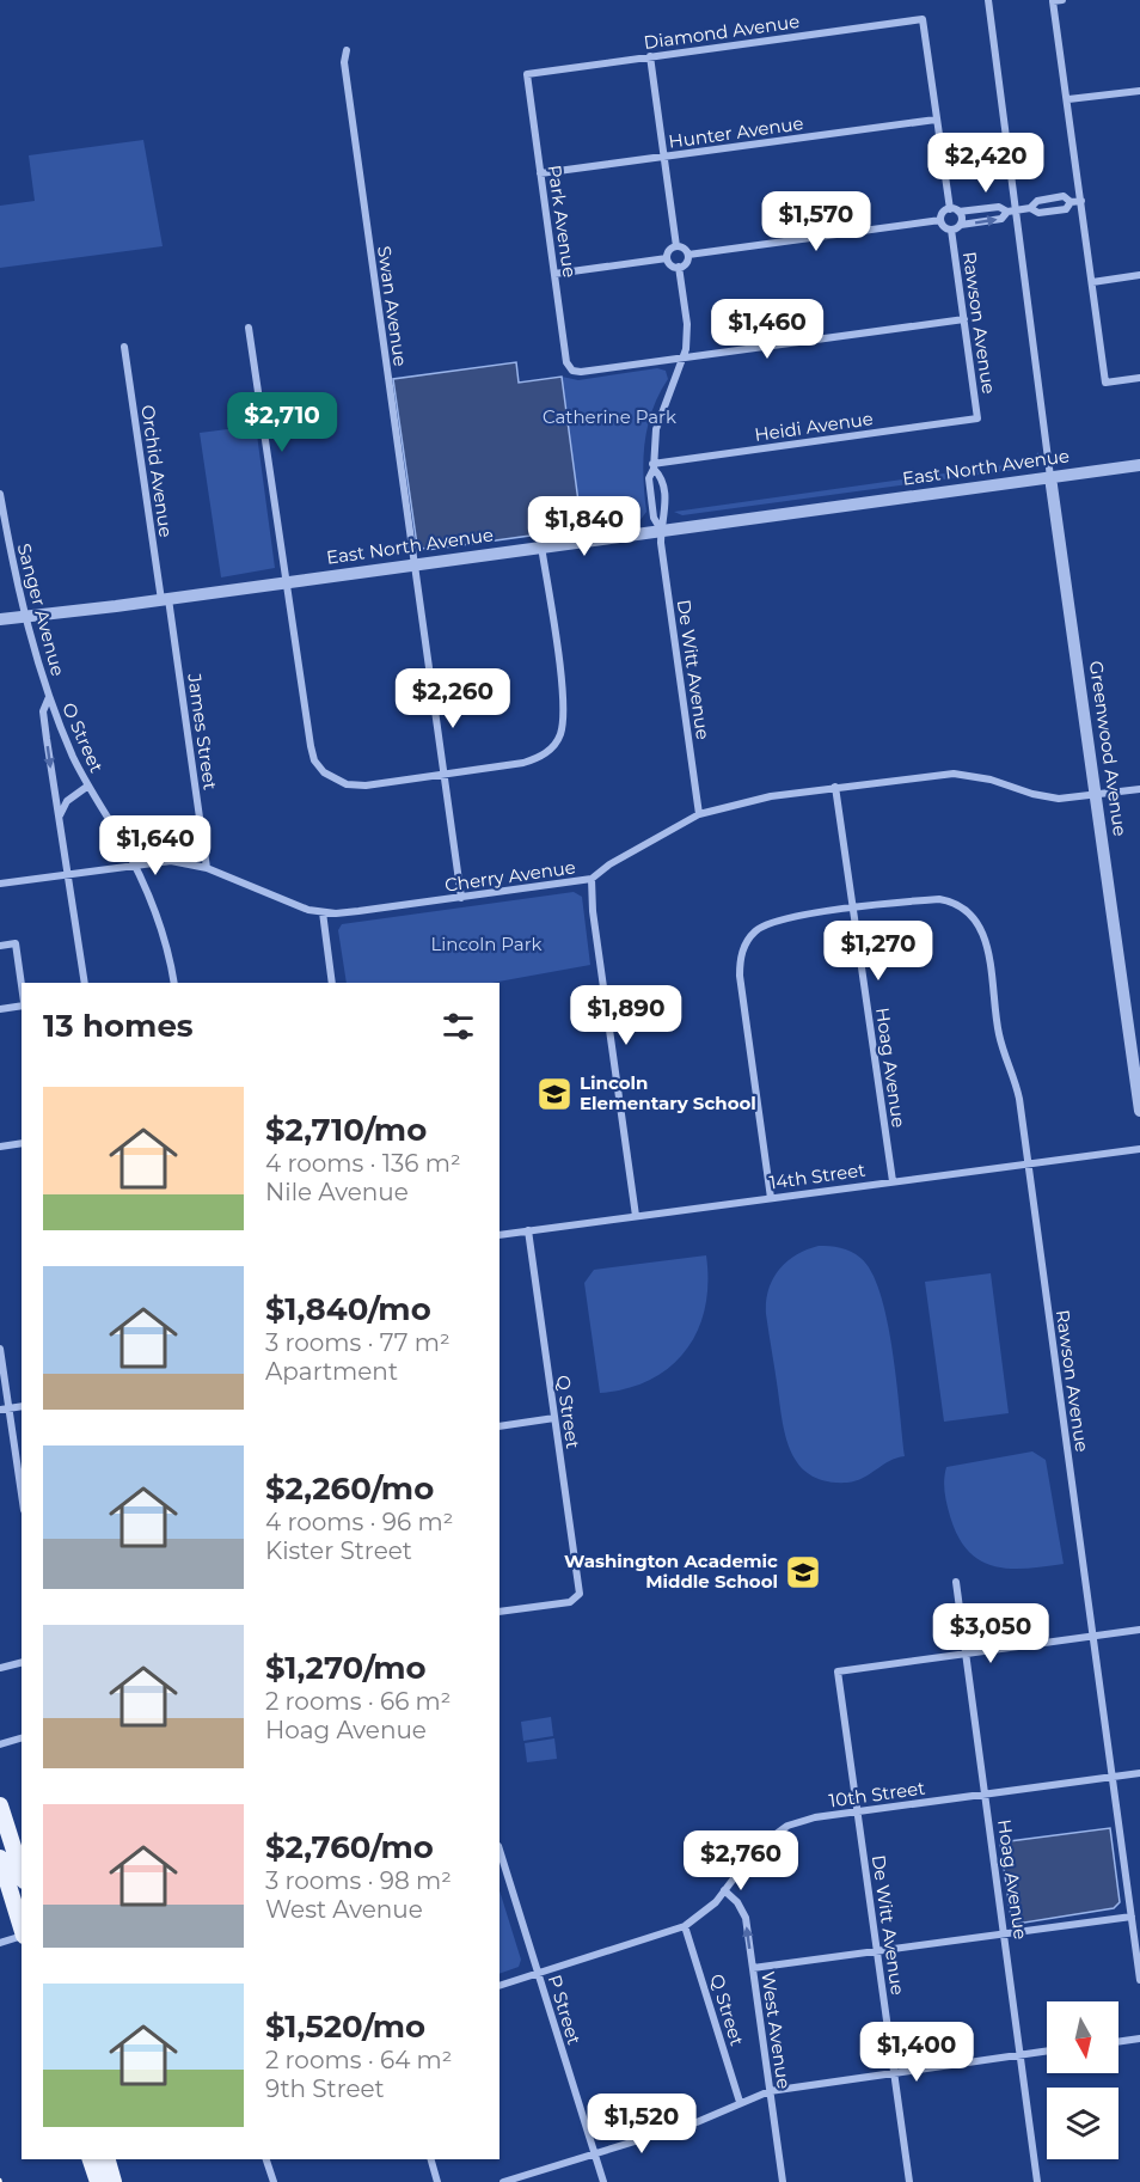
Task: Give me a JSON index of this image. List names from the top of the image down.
{
  "streets": {
    "street": [
      "Diamond Avenue",
      "Hunter Avenue",
      "Park Avenue",
      "Swan Avenue",
      "Rawson Avenue",
      "Heidi Avenue",
      "East North Avenue",
      "Orchid Avenue",
      "Sanger Avenue",
      "De Witt Avenue",
      "James Street",
      "O Street",
      "Greenwood Avenue",
      "Cherry Avenue",
      "Hoag Avenue",
      "14th Street",
      "Q Street",
      "10th Street",
      "P Street",
      "West Avenue"
    ]
  },
  "crossings": [
    ["Diamond Avenue", "Hunter Avenue"],
    ["Diamond Avenue", "Park Avenue"],
    ["Hunter Avenue", "Park Avenue"],
    ["Park Avenue", "De Witt Avenue"],
    ["Swan Avenue", "East North Avenue"],
    ["Swan Avenue", "Cherry Avenue"],
    ["Rawson Avenue", "Heidi Avenue"],
    ["Rawson Avenue", "Hoag Avenue"],
    ["Rawson Avenue", "14th Street"],
    ["Rawson Avenue", "10th Street"],
    ["Heidi Avenue", "De Witt Avenue"],
    ["East North Avenue", "Orchid Avenue"],
    ["East North Avenue", "Sanger Avenue"],
    ["East North Avenue", "De Witt Avenue"],
    ["East North Avenue", "James Street"],
    ["East North Avenue", "Greenwood Avenue"],
    ["Orchid Avenue", "James Street"],
    ["Sanger Avenue", "O Street"],
    ["Sanger Avenue", "Cherry Avenue"],
    ["De Witt Avenue", "Cherry Avenue"],
    ["De Witt Avenue", "Hoag Avenue"],
    ["De Witt Avenue", "10th Street"],
    ["James Street", "Cherry Avenue"],
    ["O Street", "Cherry Avenue"],
    ["Greenwood Avenue", "Cherry Avenue"],
    ["Cherry Avenue", "Hoag Avenue"],
    ["Hoag Avenue", "14th Street"],
    ["Hoag Avenue", "10th Street"],
    ["14th Street", "Q Street"],
    ["Q Street", "10th Street"],
    ["10th Street", "P Street"],
    ["10th Street", "West Avenue"]
  ],
  "parks": ["Catherine Park", "Lincoln Park"],
  "places": {
    "school or university": ["Lincoln Elementary School", "Washington Academic Middle School"]
  },
  "north": "bottom",
  "page": {
    "price": [
      "$2,420",
      "$1,570",
      "$1,460",
      "$2,710",
      "$1,840",
      "$2,260",
      "$1,640",
      "$1,270",
      "$1,890",
      "$3,050",
      "$2,760",
      "$1,400",
      "$1,520"
    ],
    "heading": "13 homes",
    "list": [
      {
        "name": "$2,710/mo",
        "note": "4 rooms · 136 m² · Nile Avenue"
      },
      {
        "name": "$1,840/mo",
        "note": "3 rooms · 77 m² · Apartment"
      },
      {
        "name": "$2,260/mo",
        "note": "4 rooms · 96 m² · Kister Street"
      },
      {
        "name": "$1,270/mo",
        "note": "2 rooms · 66 m² · Hoag Avenue"
      },
      {
        "name": "$2,760/mo",
        "note": "3 rooms · 98 m² · West Avenue"
      },
      {
        "name": "$1,520/mo",
        "note": "2 rooms · 64 m² · 9th Street"
      }
    ]
  }
}
